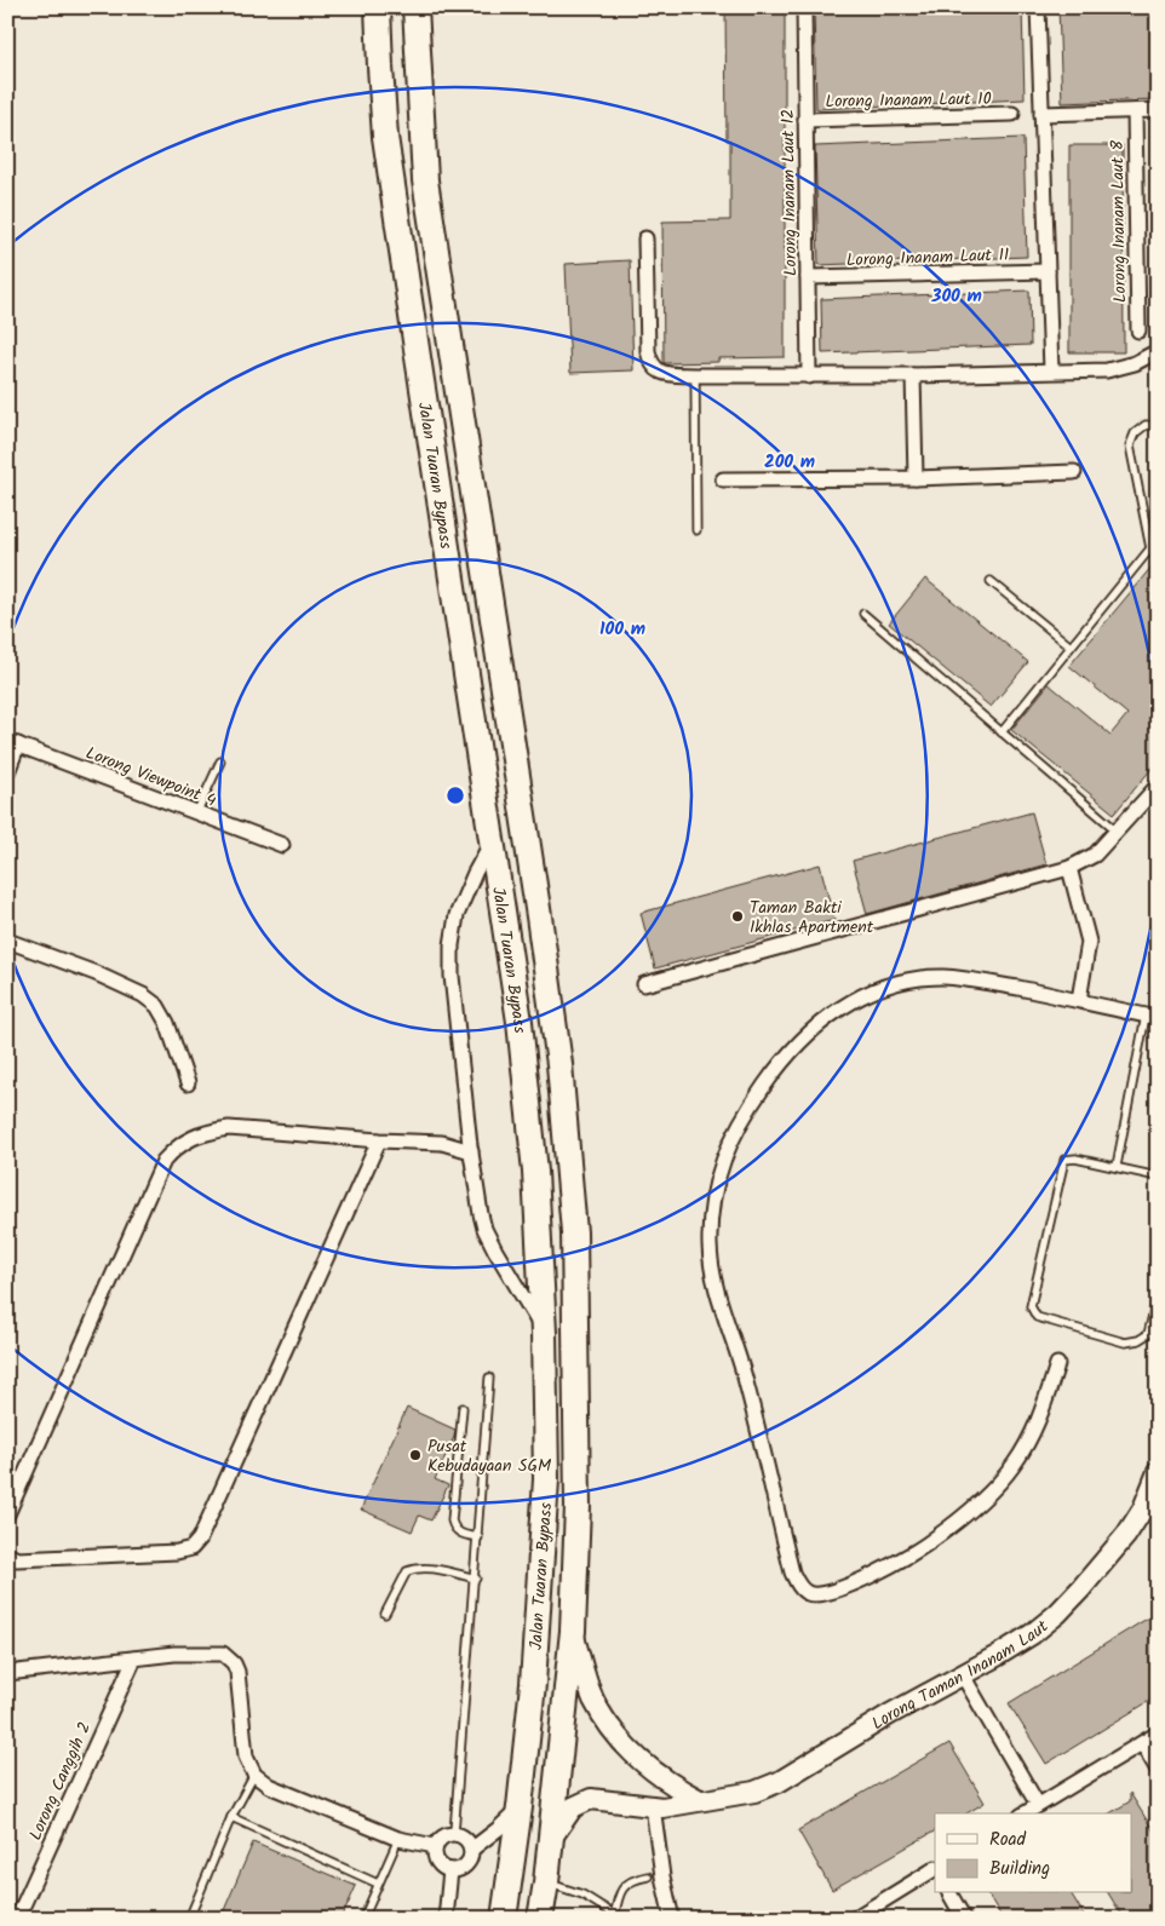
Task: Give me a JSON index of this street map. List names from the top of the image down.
{
  "streets": {
    "highway": ["Jalan Tuaran Bypass"],
    "main road": ["Lorong Taman Inanam Laut"],
    "street": [
      "Lorong Inanam Laut 10",
      "Lorong Inanam Laut 12",
      "Lorong Inanam Laut 8",
      "Lorong Inanam Laut 11",
      "Lorong Viewpoint 4",
      "Lorong Canggih 2"
    ]
  },
  "crossings": [
    ["Lorong Inanam Laut 10", "Lorong Inanam Laut 12"],
    ["Lorong Inanam Laut 12", "Lorong Inanam Laut 11"],
    ["Jalan Tuaran Bypass", "Lorong Taman Inanam Laut"]
  ],
  "places": ["Taman Bakti Ikhlas Apartment", "Pusat Kebudayaan SGM"],
  "legend": ["Road", "Building"],
  "rings": ["300 m", "200 m", "100 m"]
}
